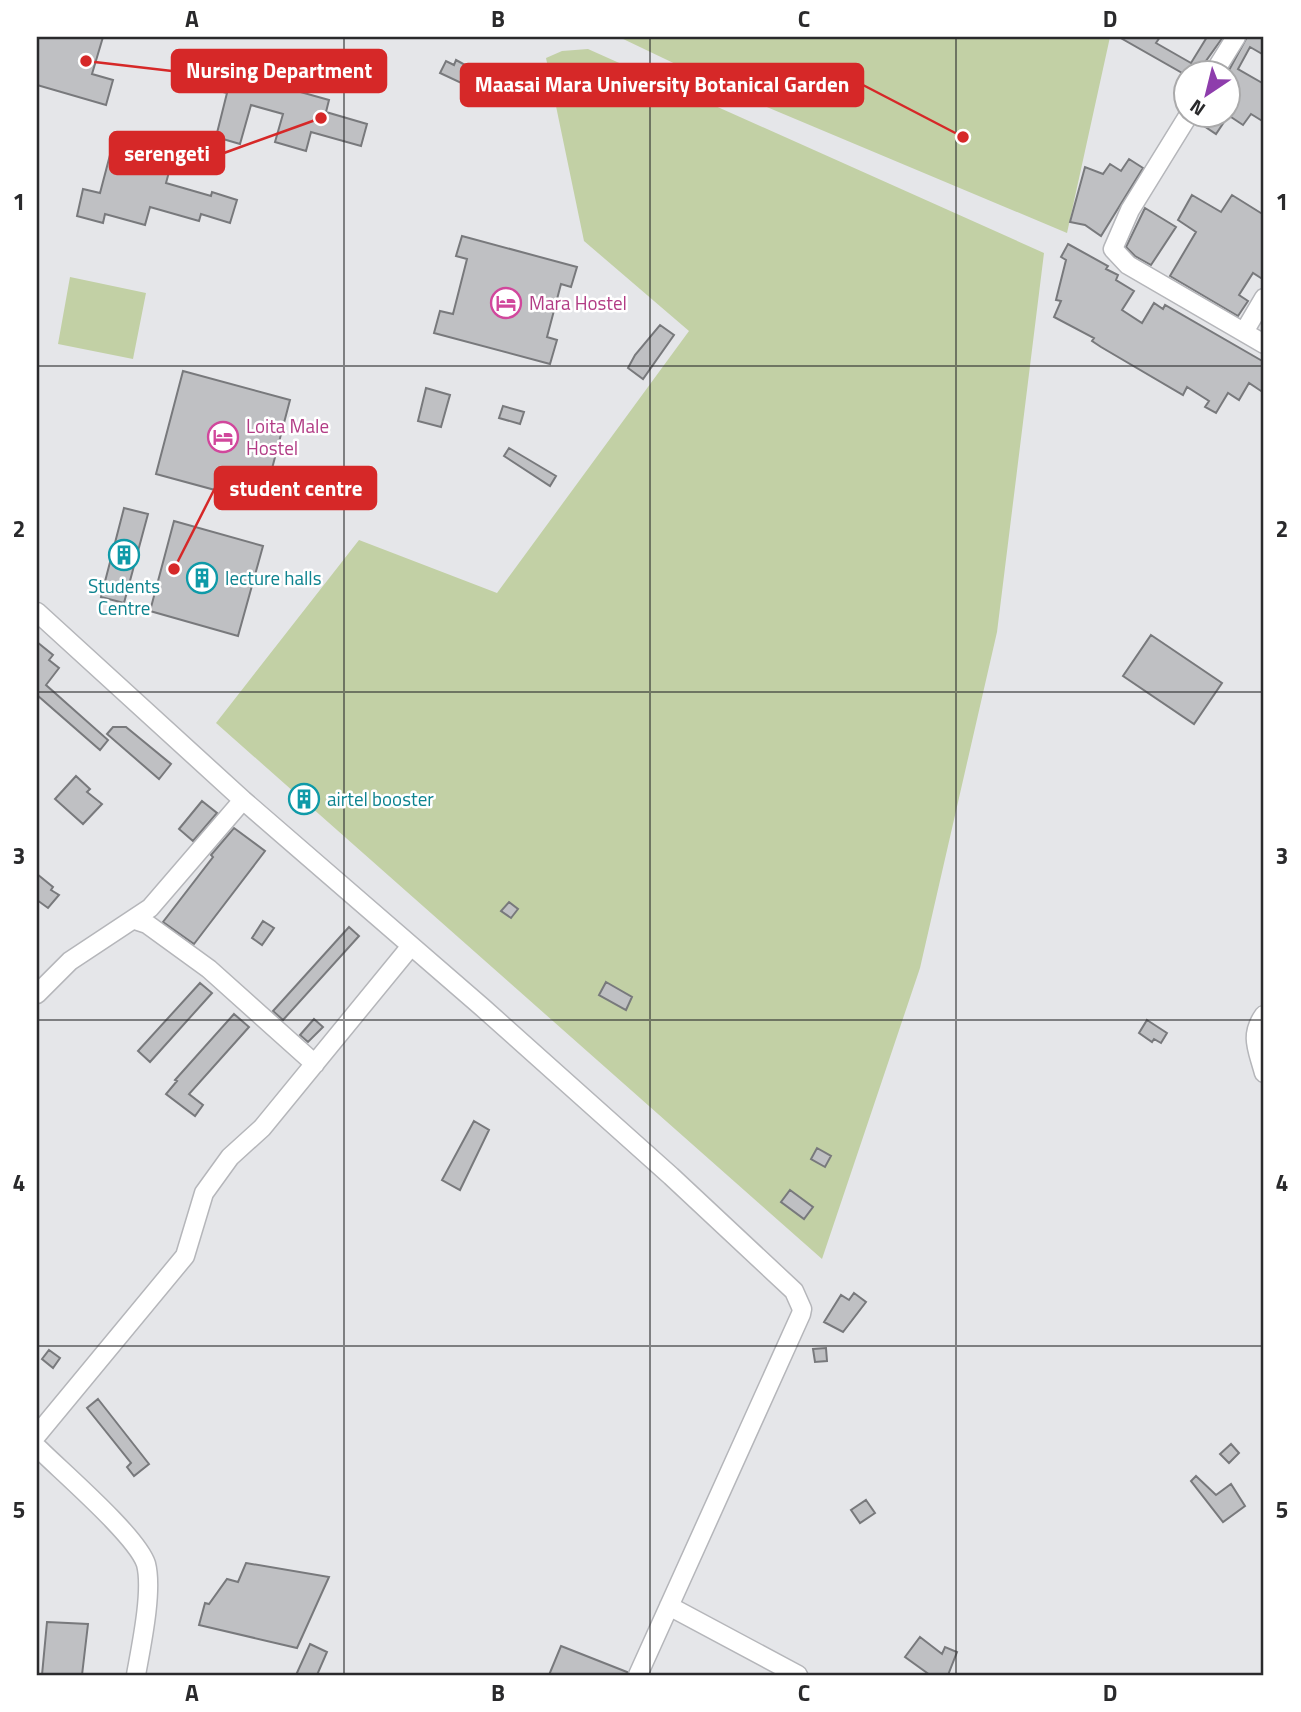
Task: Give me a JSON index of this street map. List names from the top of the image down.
{
  "places": {
    "other": [
      "Nursing Department",
      "serengeti",
      "Maasai Mara University Botanical Garden",
      "student centre"
    ],
    "hotel": ["Mara Hostel", "Loita Male Hostel"],
    "building": ["Students Centre", "lecture halls", "airtel booster"]
  },
  "north": "bottom left",
  "grid": {
    "columns": [
      "A",
      "B",
      "C",
      "D"
    ],
    "rows": [
      "1",
      "2",
      "3",
      "4",
      "5"
    ]
  }
}
